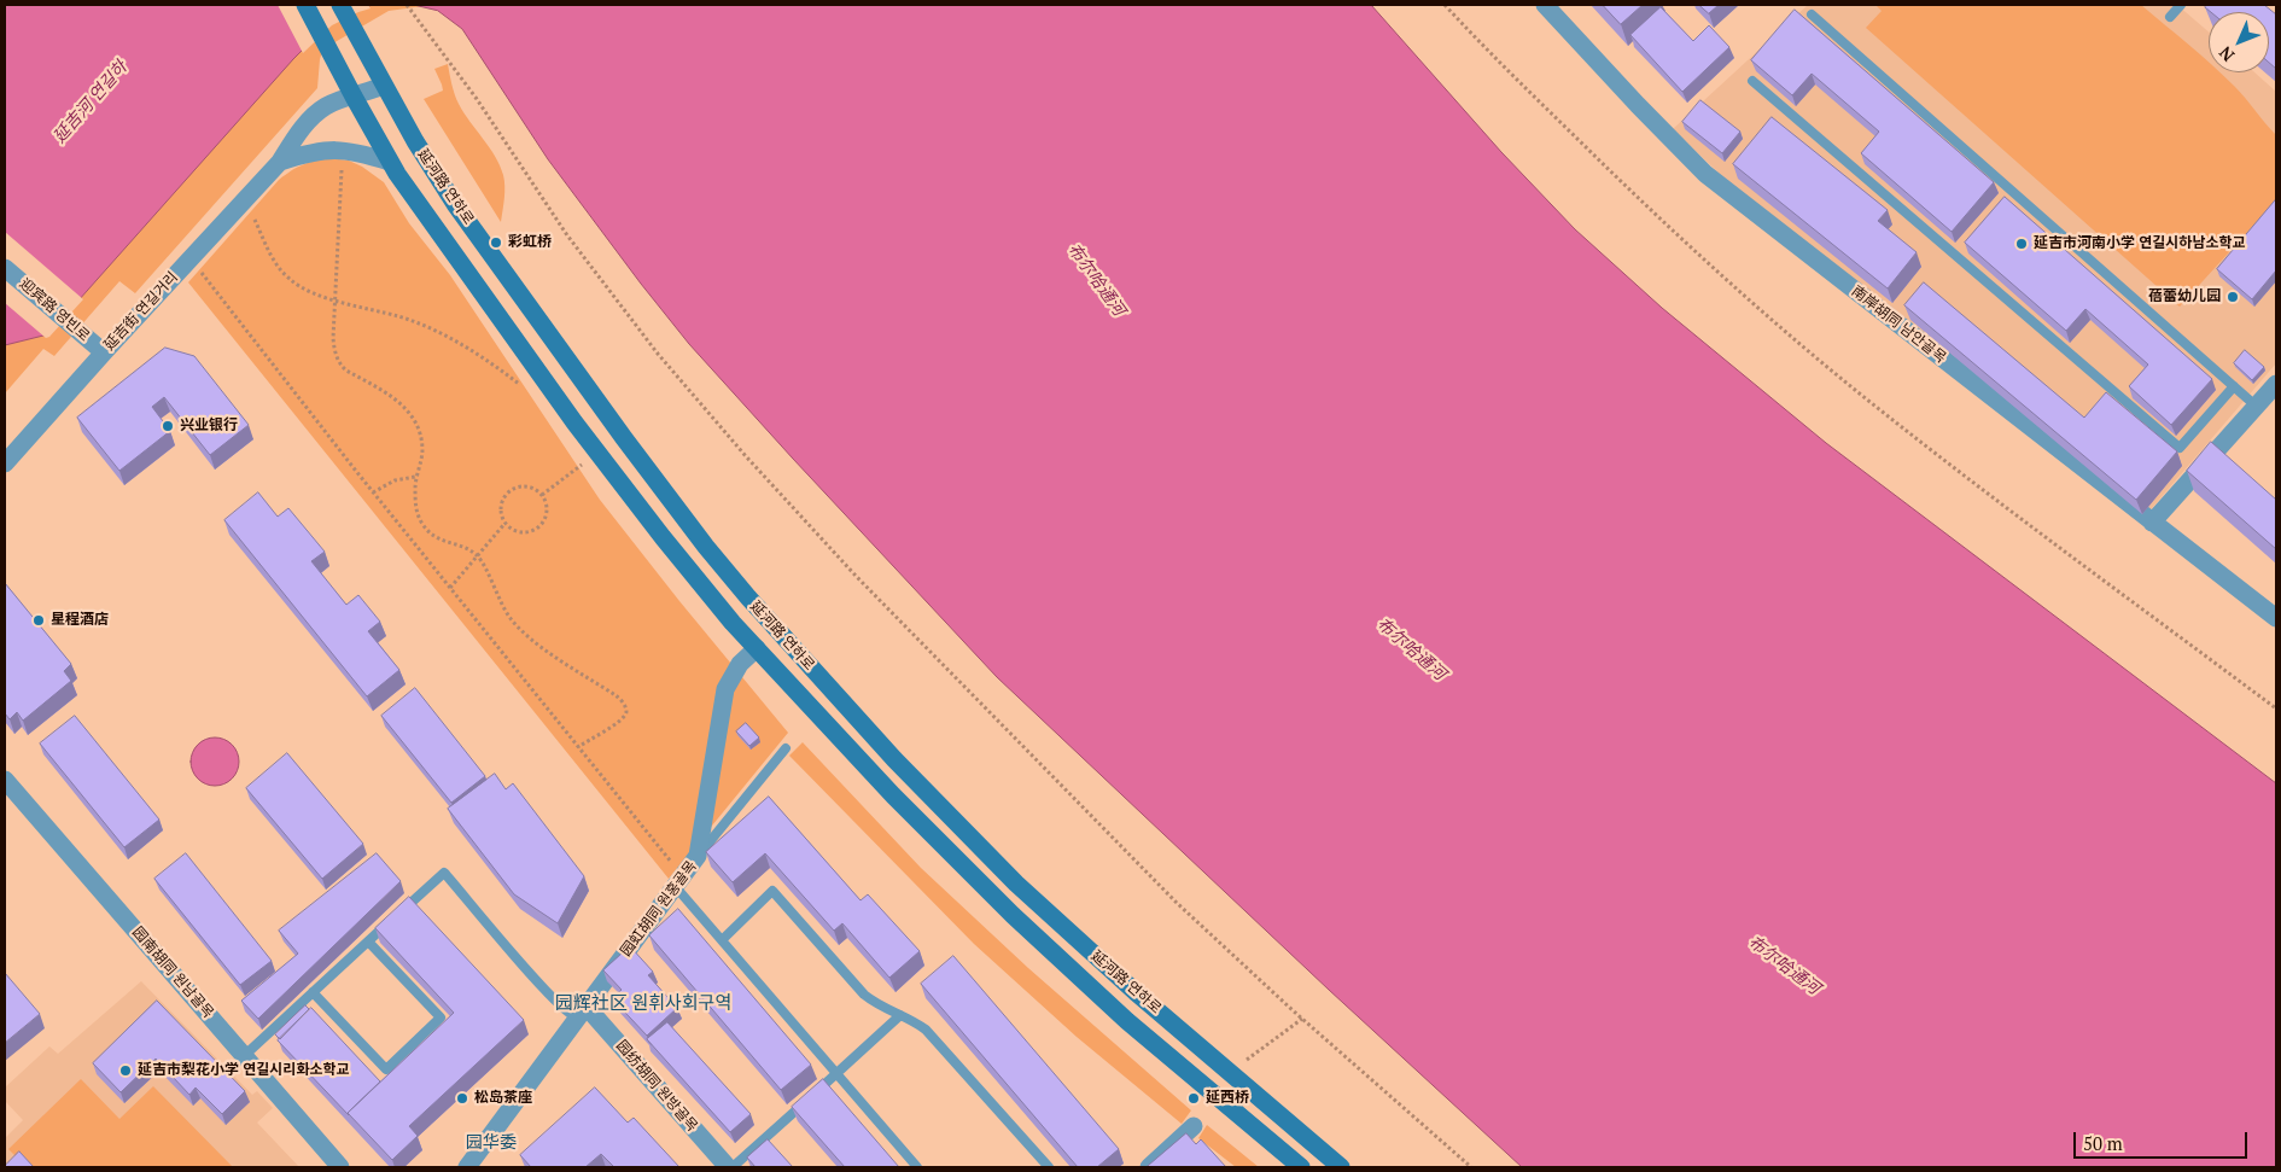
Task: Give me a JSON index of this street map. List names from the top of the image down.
{
  "streets": {
    "main road": ["延河路 연하로"],
    "street": [
      "迎宾路 영빈로",
      "延吉街 연길거리",
      "南岸胡同 남안골목",
      "园虹胡同 원홍골목",
      "园南胡同 원남골목",
      "园纺胡同 원방골목"
    ]
  },
  "crossings": [
    ["延河路 연하로", "延吉街 연길거리"],
    ["延河路 연하로", "园虹胡同 원홍골목"],
    ["迎宾路 영빈로", "延吉街 연길거리"],
    ["园虹胡同 원홍골목", "园纺胡同 원방골목"]
  ],
  "districts": ["园辉社区 원휘사회구역", "园华委"],
  "water": ["延吉河 연길하", "布尔哈通河"],
  "places": [
    "彩虹桥",
    "延吉市河南小学 연길시하남소학교",
    "蓓蕾幼儿园",
    "兴业银行",
    "星程酒店",
    "延吉市梨花小学 연길시리화소학교",
    "松岛茶座",
    "延西桥"
  ],
  "scale_bar": "50 m",
  "north": "bottom left"
}
